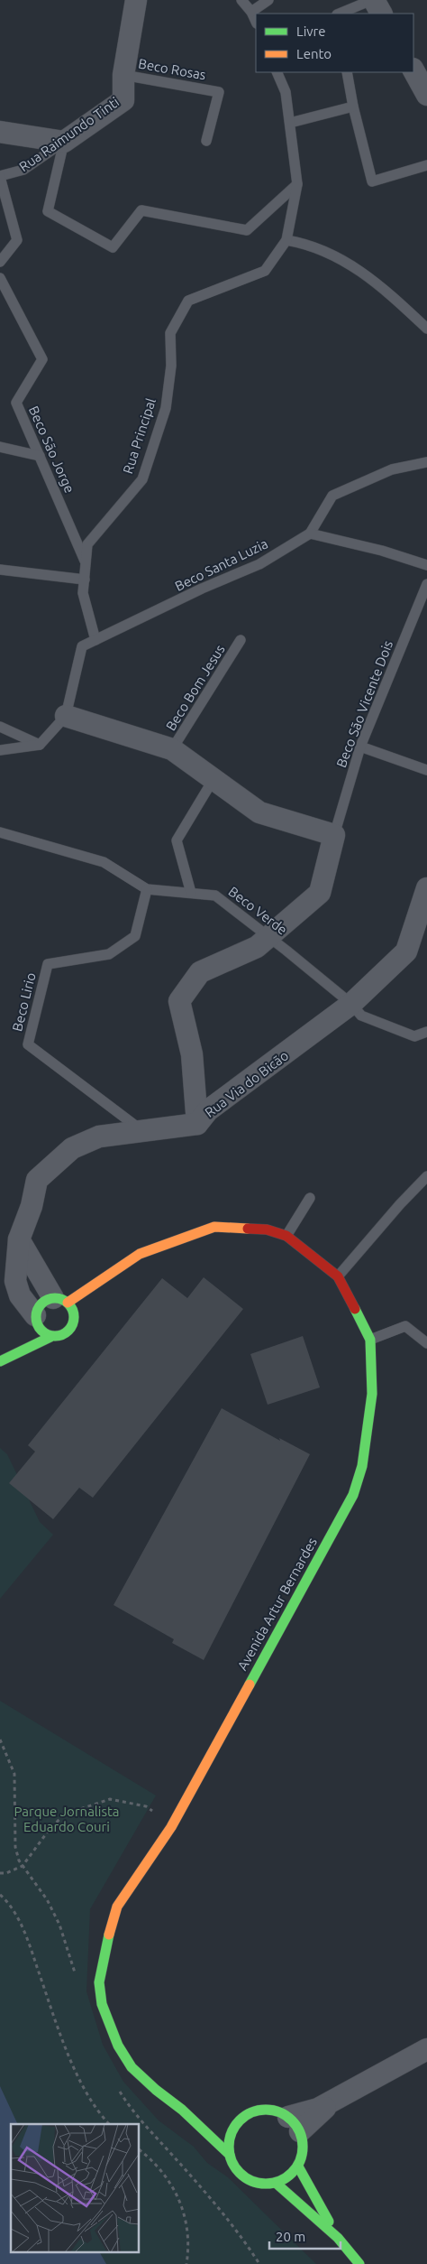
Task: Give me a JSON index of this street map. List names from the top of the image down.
{
  "streets": {
    "street": ["Rua Raimundo Tinti", "Rua Via do Bicão", "Avenida Artur Bernardes"],
    "lane": [
      "Beco Rosas",
      "Rua Principal",
      "Beco São Jorge",
      "Beco Santa Luzia",
      "Beco Bom Jesus",
      "Beco São Vicente Dois",
      "Beco Verde",
      "Beco Lirio"
    ]
  },
  "crossings": [
    ["Beco Rosas", "Rua Raimundo Tinti"],
    ["Rua Principal", "Beco São Jorge"],
    ["Rua Principal", "Beco Santa Luzia"],
    ["Beco Verde", "Beco Lirio"],
    ["Beco Verde", "Rua Via do Bicão"],
    ["Beco Lirio", "Rua Via do Bicão"],
    ["Rua Via do Bicão", "Avenida Artur Bernardes"]
  ],
  "parks": ["Parque Jornalista Eduardo Couri"],
  "legend": ["Livre", "Lento"],
  "scale_bar": "20 m"
}
